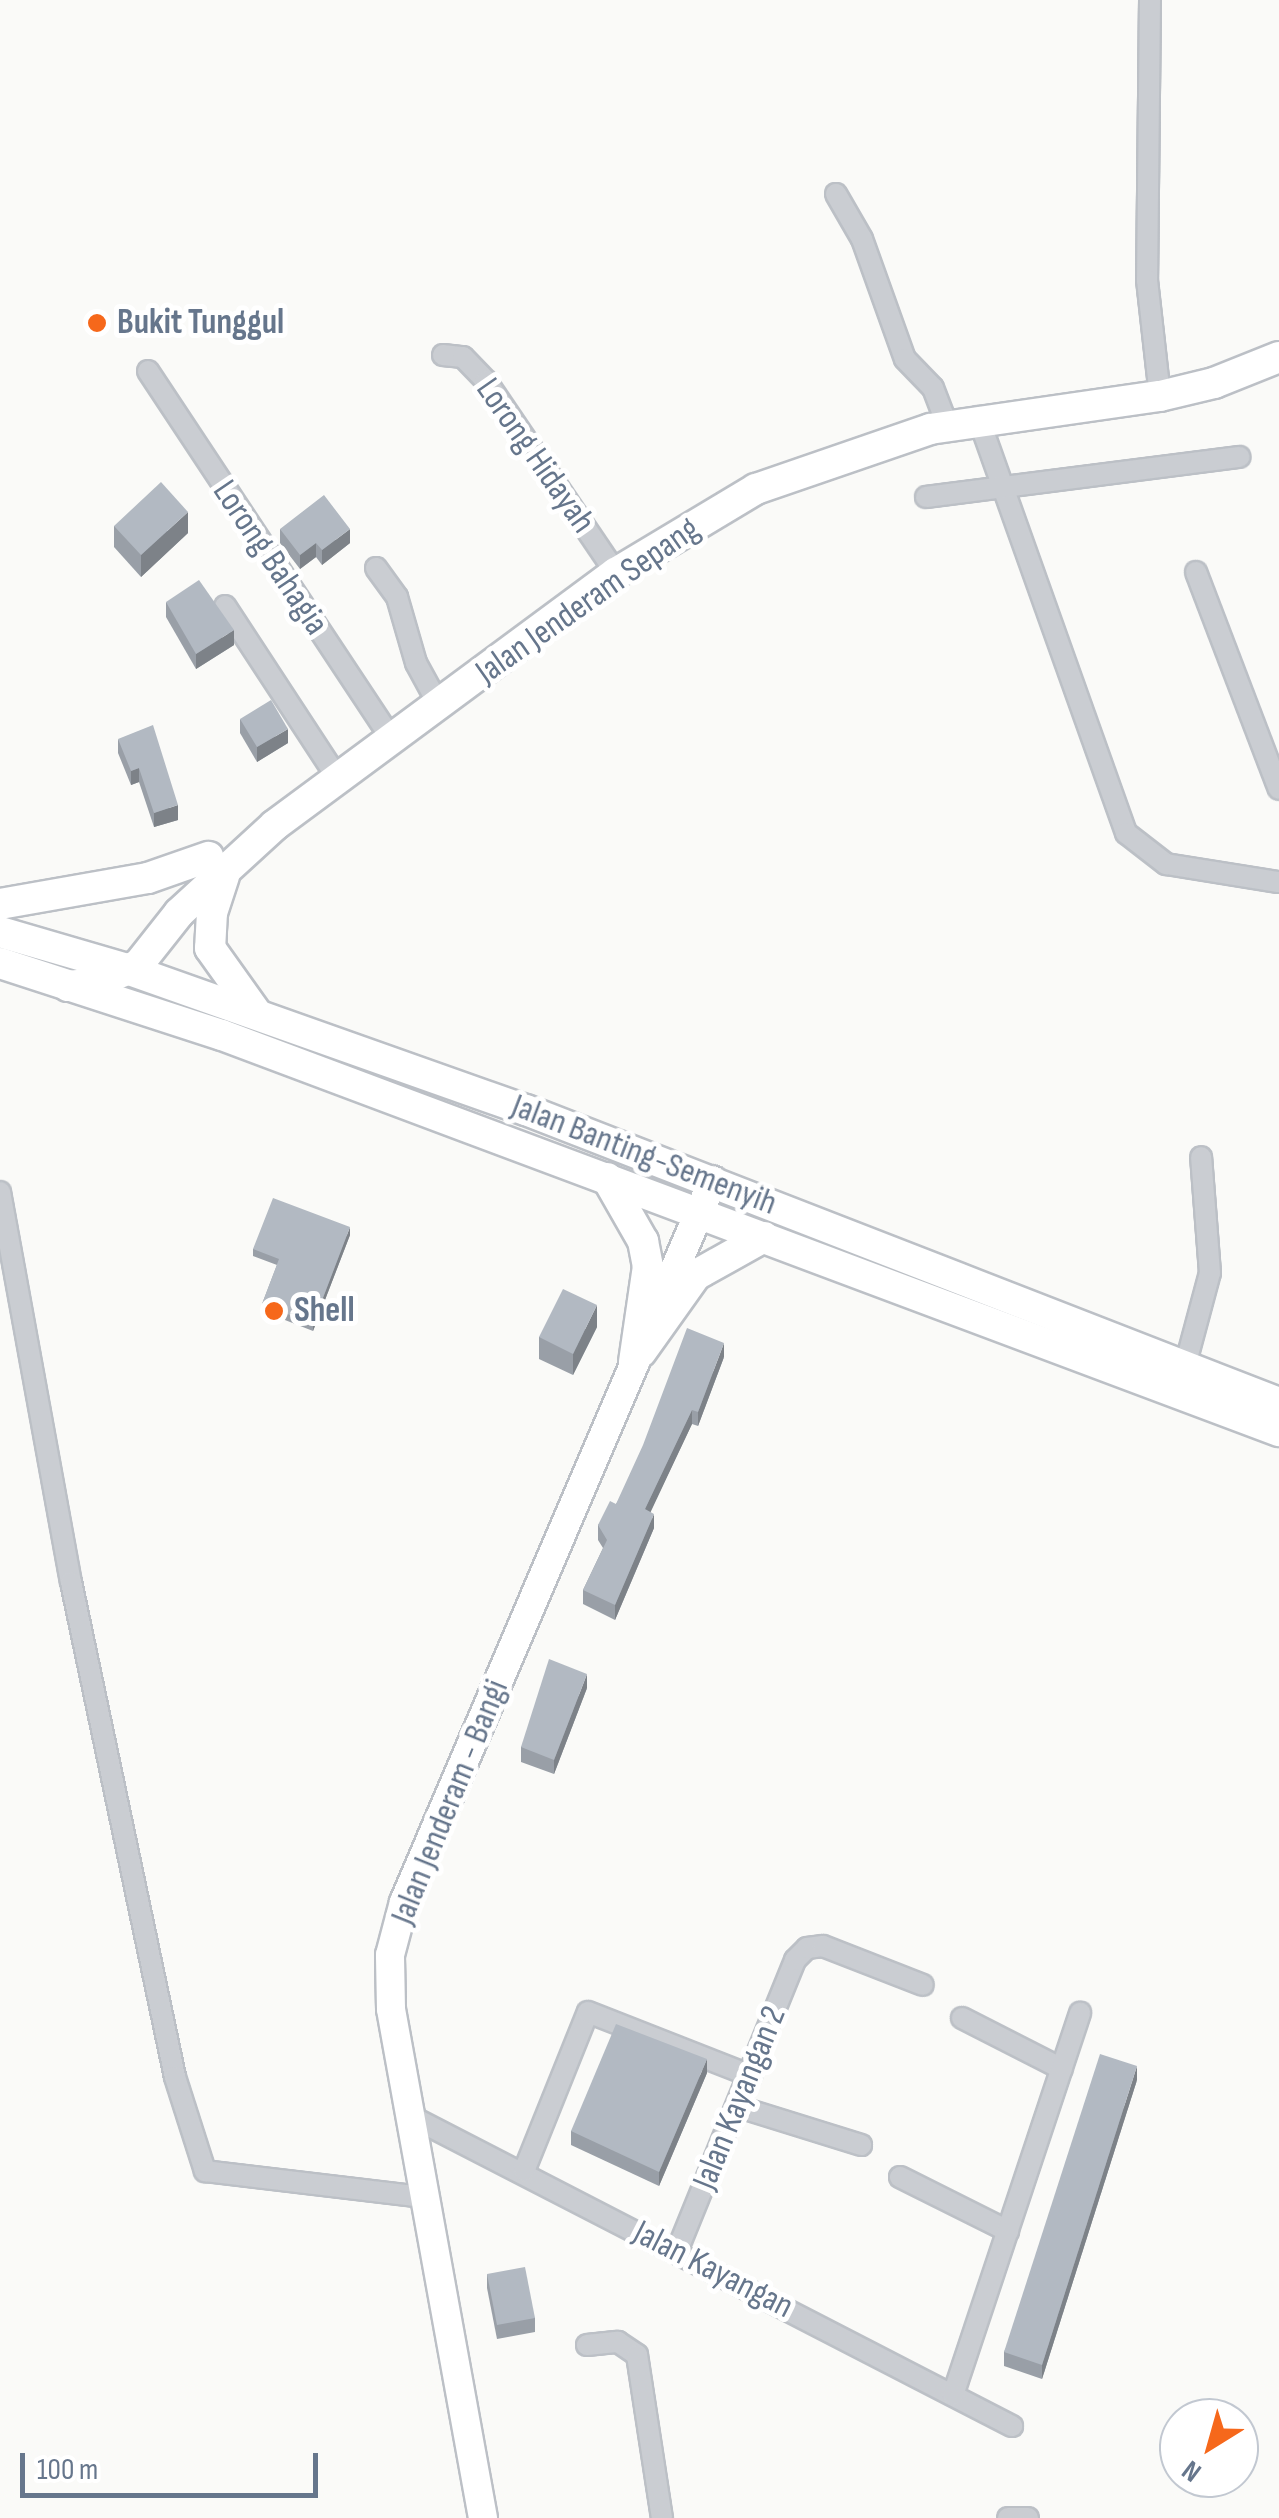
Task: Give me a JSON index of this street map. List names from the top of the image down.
{
  "streets": {
    "main road": ["Jalan Jenderam Sepang", "Jalan Banting-Semenyih", "Jalan Jenderam - Bangi"],
    "street": [
      "Lorong Hidayah",
      "Lorong Bahagia",
      "Jalan Kayangan 2",
      "Jalan Kayangan"
    ]
  },
  "crossings": [
    ["Lorong Hidayah", "Jalan Jenderam Sepang"],
    ["Lorong Bahagia", "Jalan Jenderam Sepang"],
    ["Jalan Jenderam Sepang", "Jalan Banting-Semenyih"],
    ["Jalan Banting-Semenyih", "Jalan Jenderam - Bangi"],
    ["Jalan Jenderam - Bangi", "Jalan Kayangan"],
    ["Jalan Kayangan 2", "Jalan Kayangan"]
  ],
  "places": ["Bukit Tunggul", "Shell"],
  "scale_bar": "100 m",
  "north": "bottom left"
}
